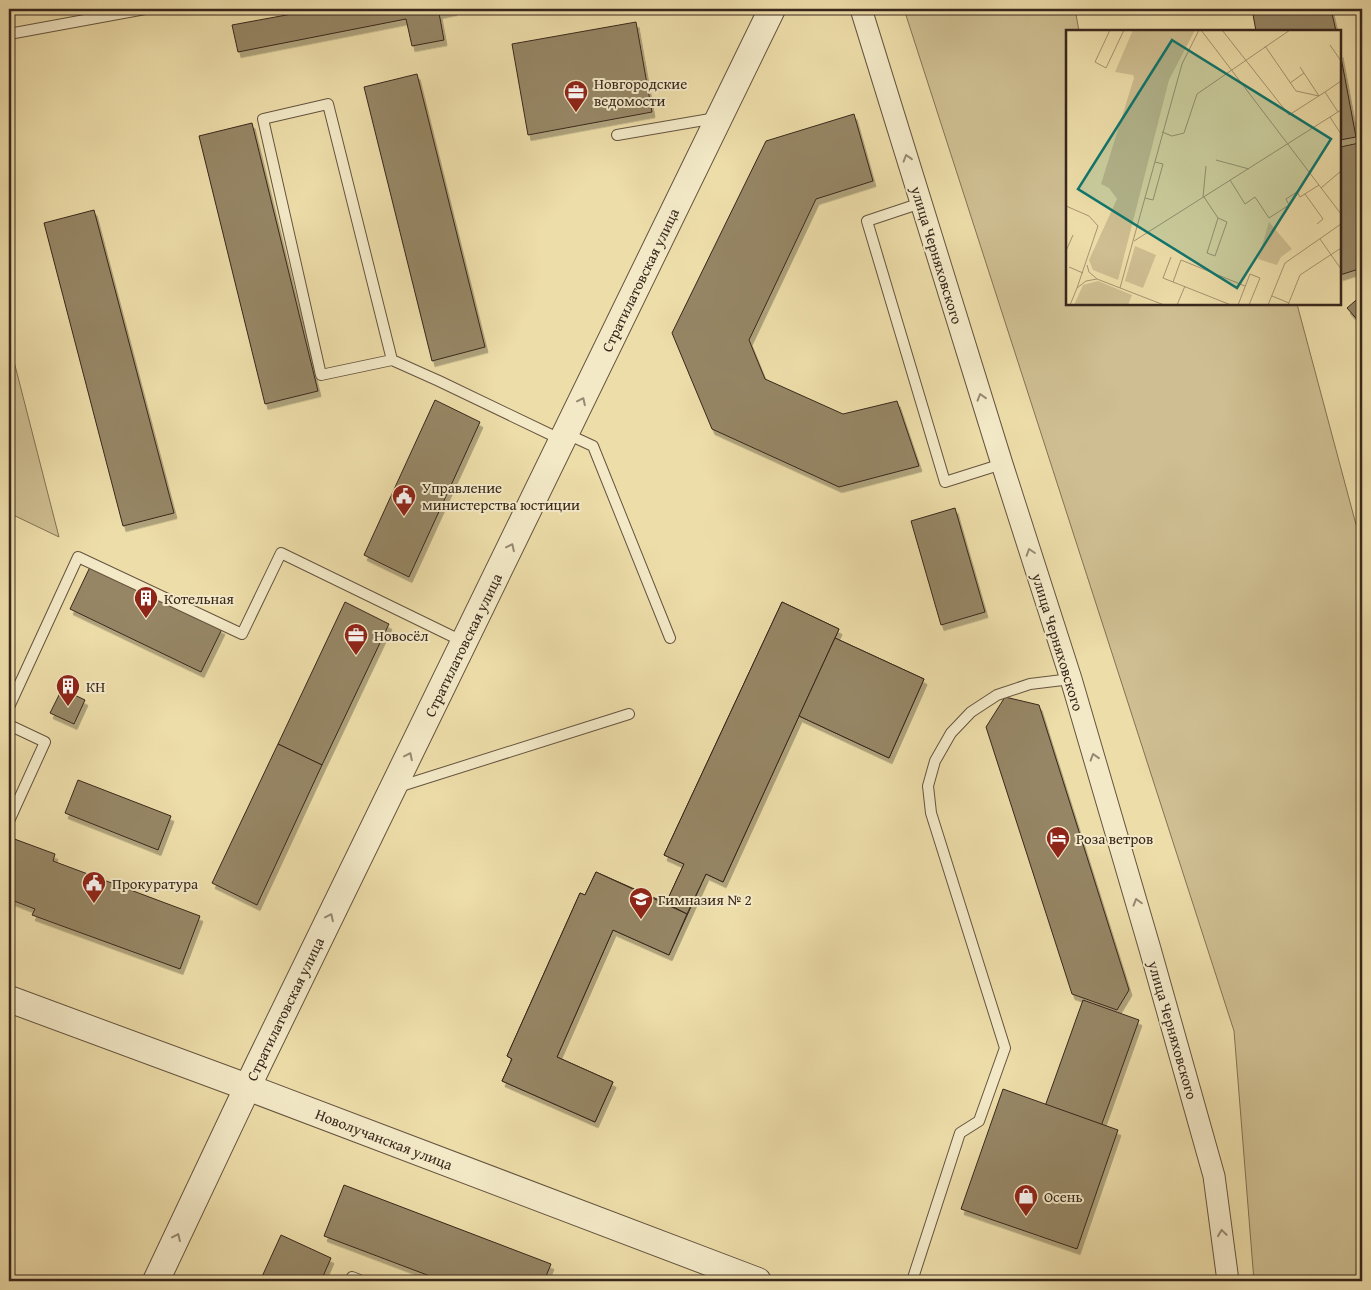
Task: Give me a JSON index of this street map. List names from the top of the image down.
{
  "streets": {
    "street": ["улица Черняховского", "Стратилатовская улица", "Новолучанская улица"]
  },
  "crossings": [
    ["Стратилатовская улица", "Новолучанская улица"]
  ],
  "one_way": ["улица Черняховского", "Стратилатовская улица"],
  "places": {
    "office": ["Новгородские ведомости", "Новосёл"],
    "public building": ["Управление министерства юстиции", "Прокуратура"],
    "building": ["Котельная", "КН"],
    "hotel": ["Роза ветров"],
    "school or university": ["Гимназия № 2"],
    "shop": ["Осень"]
  }
}
